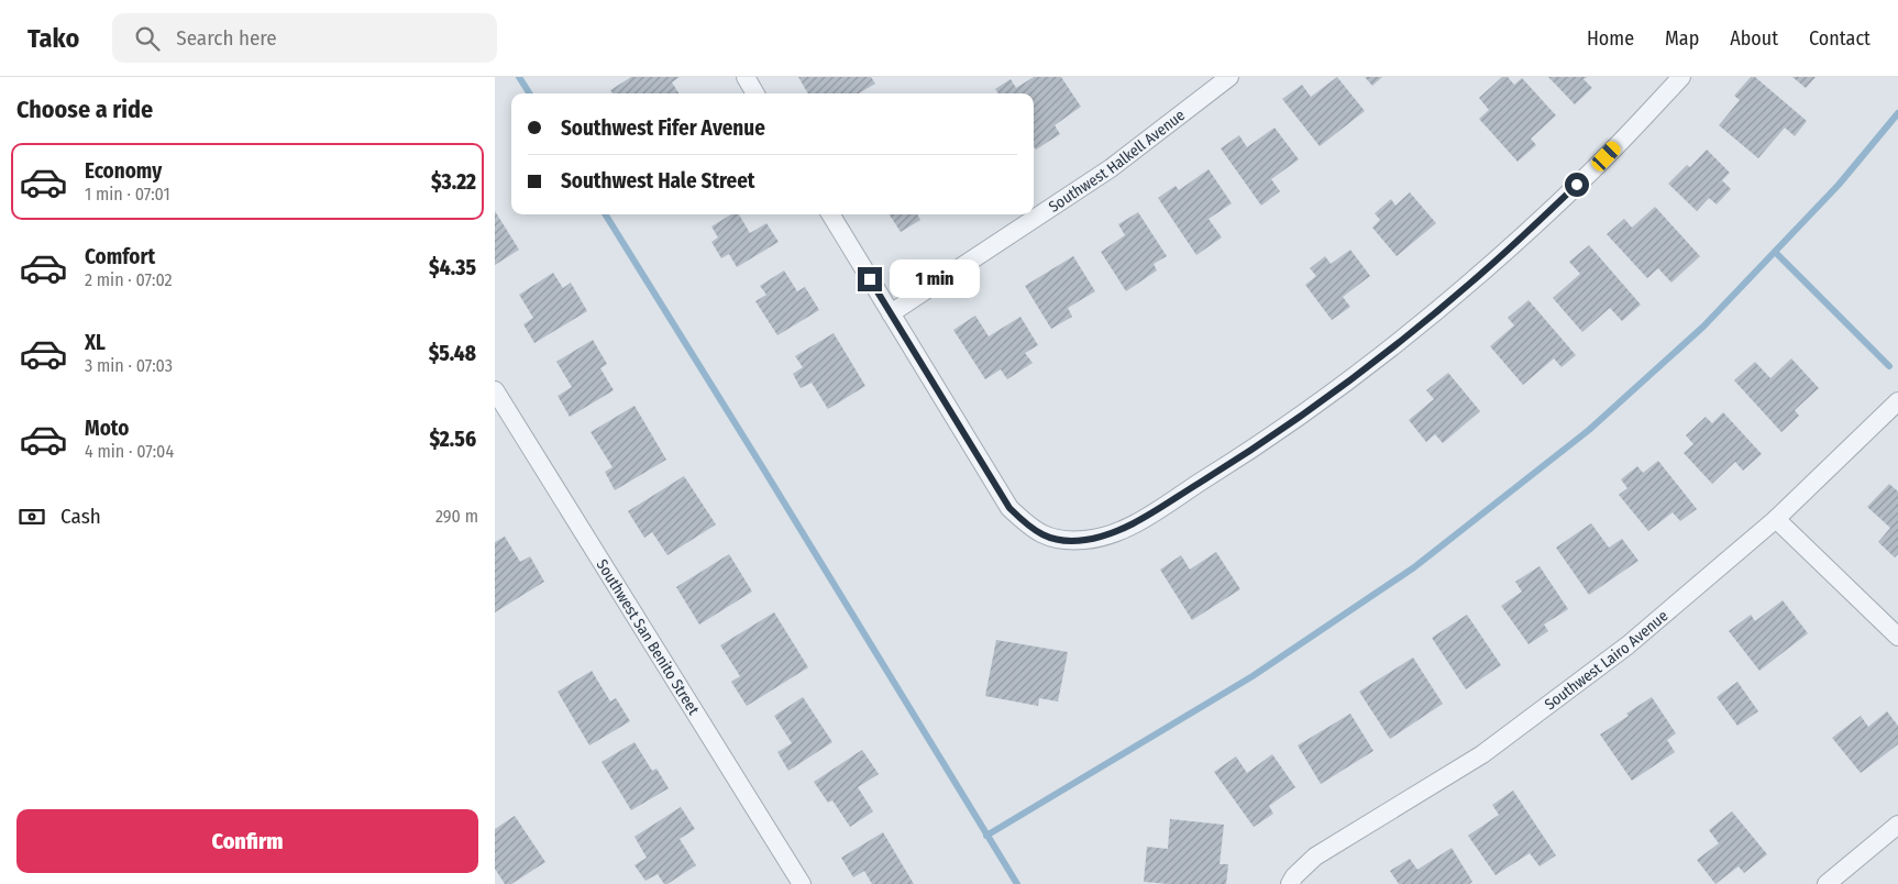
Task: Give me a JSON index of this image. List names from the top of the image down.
{
  "streets": {
    "street": ["Southwest Halkell Avenue", "Southwest San Benito Street", "Southwest Lairo Avenue"]
  },
  "page": {
    "header": "Tako",
    "search": "Search here",
    "nav": [
      "Home",
      "Map",
      "About",
      "Contact"
    ],
    "heading": "Choose a ride",
    "banner": ["Southwest Fifer Avenue", "Southwest Hale Street"],
    "list": [
      {
        "name": "Economy",
        "note": "1 min · 07:01",
        "value": "$3.22"
      },
      {
        "name": "Comfort",
        "note": "2 min · 07:02",
        "value": "$4.35"
      },
      {
        "name": "XL",
        "note": "3 min · 07:03",
        "value": "$5.48"
      },
      {
        "name": "Moto",
        "note": "4 min · 07:04",
        "value": "$2.56"
      }
    ],
    "bubble": "1 min",
    "pay": ["Cash", "290 m"],
    "buttons": "Confirm"
  }
}
